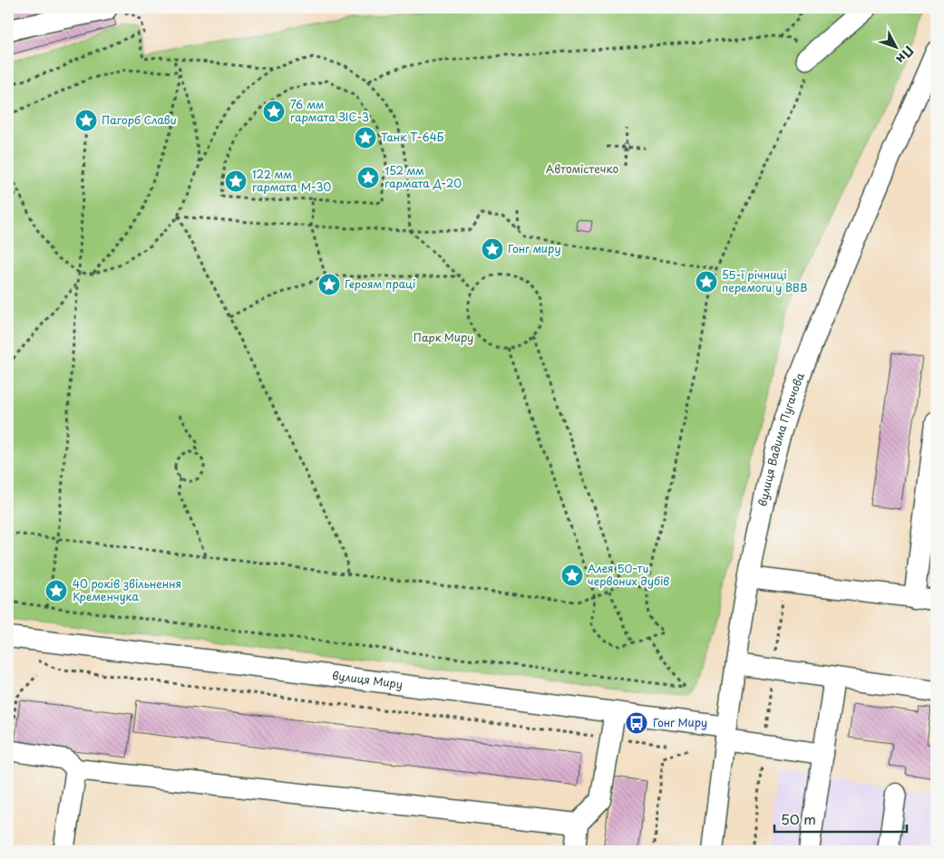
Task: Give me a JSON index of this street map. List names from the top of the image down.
{
  "streets": {
    "street": ["вулиця Вадима Пугачова", "вулиця Миру"]
  },
  "crossings": [
    ["вулиця Вадима Пугачова", "вулиця Миру"]
  ],
  "parks": ["Автомістечко", "Парк Миру"],
  "places": {
    "place": [
      "76 мм гармата ЗІС-3",
      "Пагорб Слави",
      "Танк Т-64Б",
      "152 мм гармата Д-20",
      "122 мм гармата М-30",
      "Гонг миру",
      "55-ї річниці перемоги у ВВВ",
      "Героям працi",
      "Алея 50-ти червоних дубів",
      "40 рокiв звiльнення Кременчука"
    ],
    "bus stop": ["Гонг Миру"]
  },
  "scale_bar": "50 m",
  "north": "bottom right"
}
